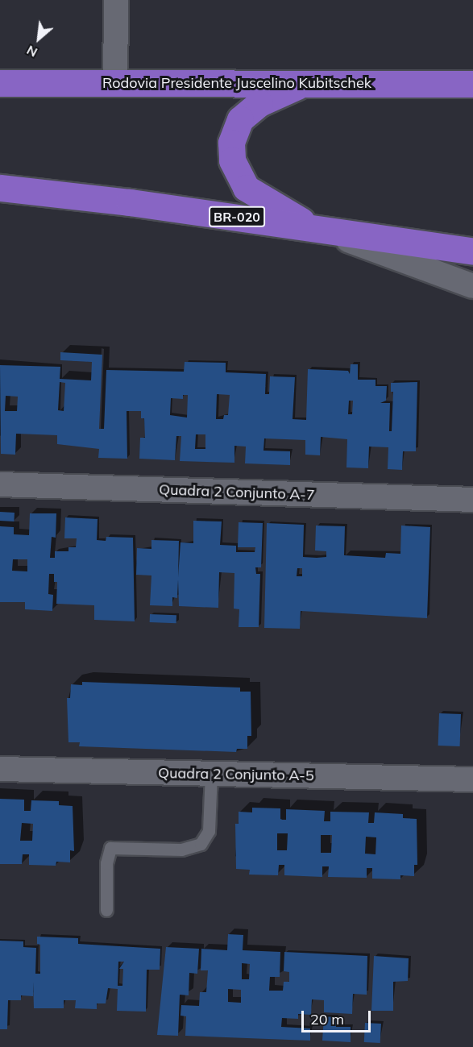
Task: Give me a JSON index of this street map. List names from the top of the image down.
{
  "streets": {
    "highway": ["Rodovia Presidente Juscelino Kubitschek", "BR-020"],
    "street": ["Quadra 2 Conjunto A-7", "Quadra 2 Conjunto A-5"]
  },
  "scale_bar": "20 m",
  "north": "bottom left"
}
